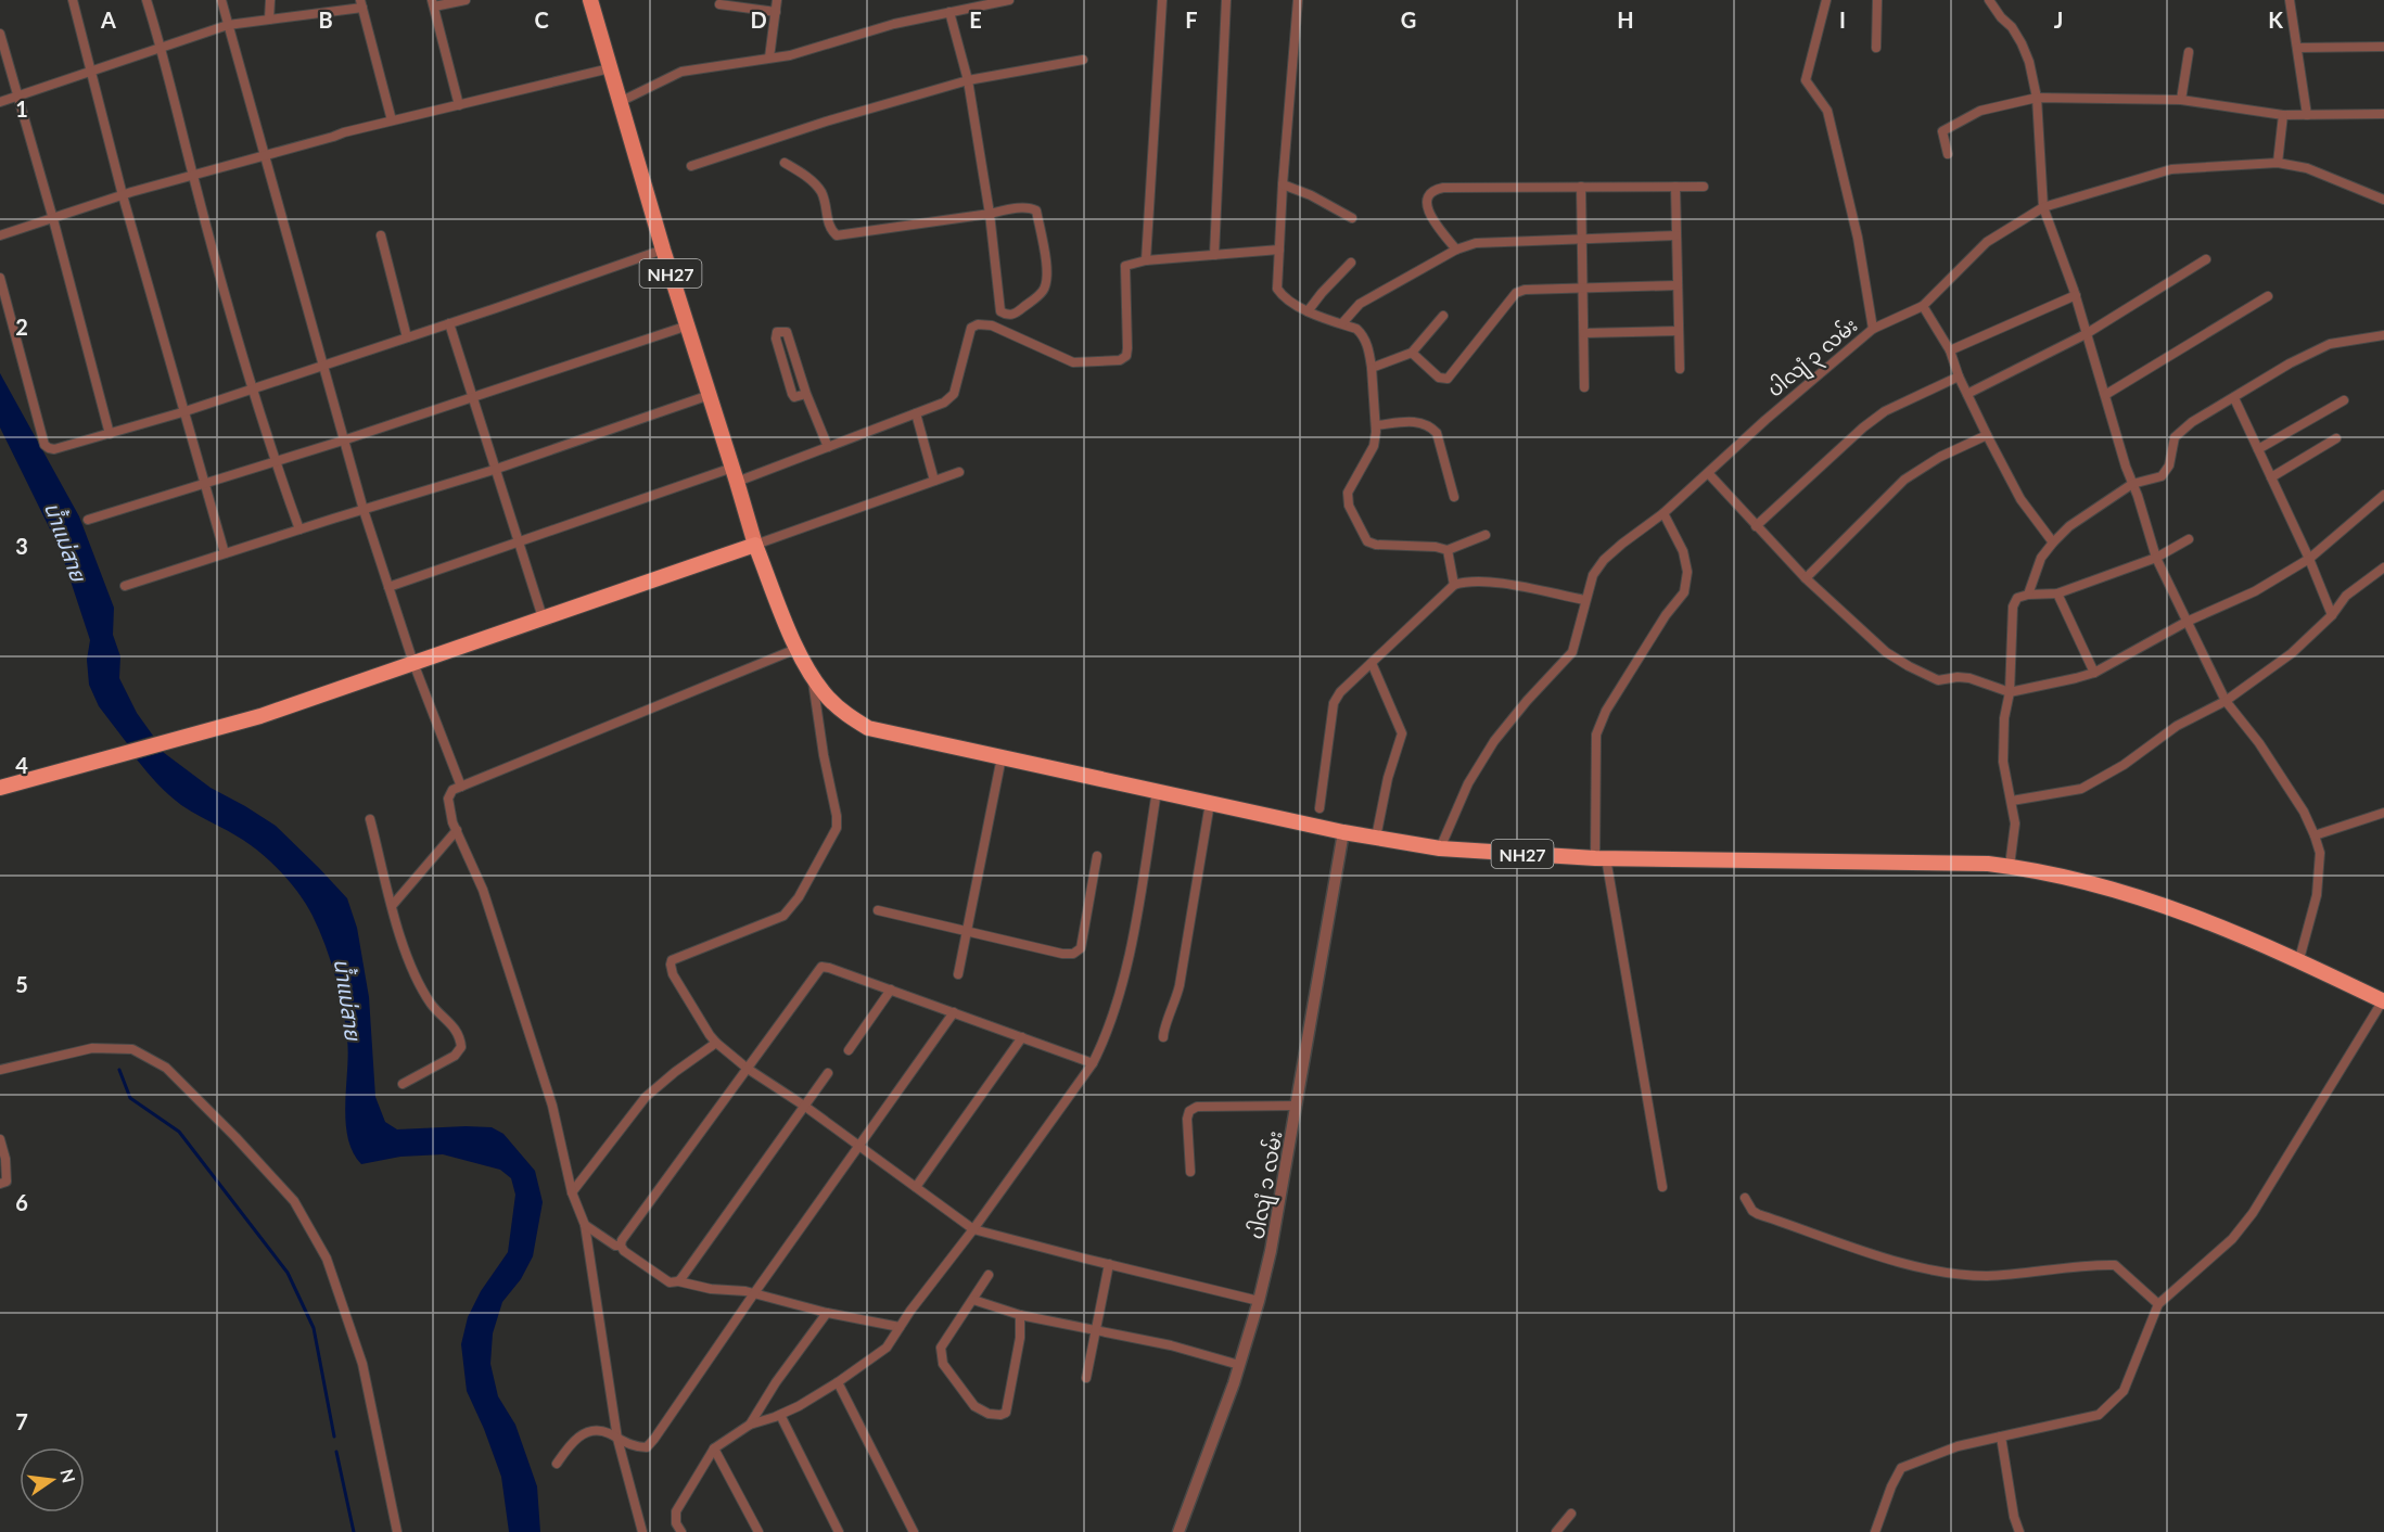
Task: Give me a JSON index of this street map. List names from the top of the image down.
{
  "streets": {
    "highway": ["NH27"],
    "street": ["ပါလျံ ၃ လမ်း", "ပါလျံ ၁ လမ်း"]
  },
  "crossings": [
    ["NH27", "ပါလျံ ၃ လမ်း"],
    ["NH27", "ပါလျံ ၁ လမ်း"]
  ],
  "water": ["น้ำแม่สาย"],
  "north": "right",
  "grid": {
    "columns": [
      "A",
      "B",
      "C",
      "D",
      "E",
      "F",
      "G",
      "H",
      "I",
      "J",
      "K"
    ],
    "rows": [
      "1",
      "2",
      "3",
      "4",
      "5",
      "6",
      "7"
    ]
  }
}
